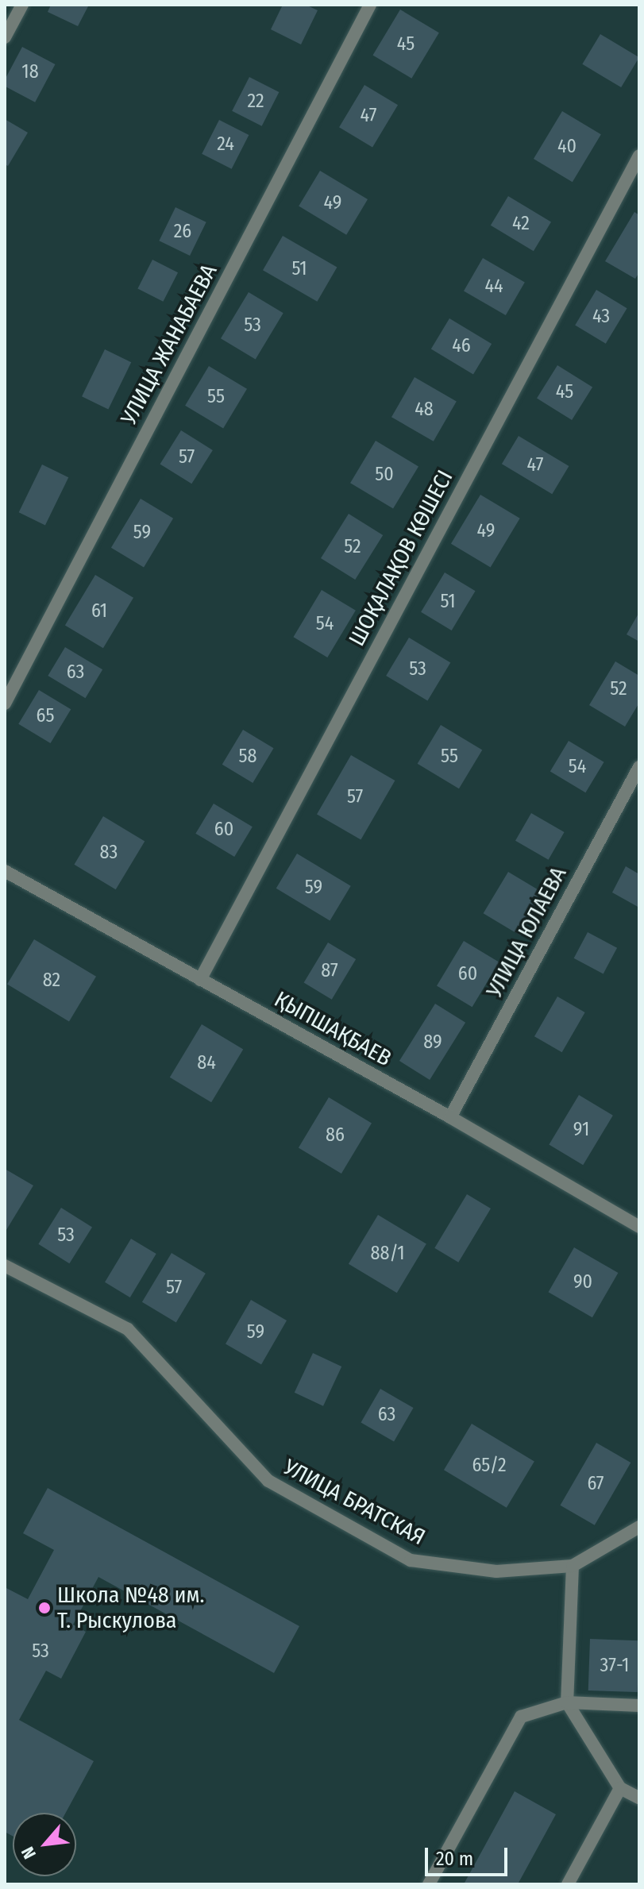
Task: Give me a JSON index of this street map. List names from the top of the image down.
{
  "streets": {
    "street": [
      "УЛИЦА ЖАНАБАЕВА",
      "ШОҚАЛАҚОВ КӨШЕСІ",
      "УЛИЦА ЮЛАЕВА",
      "ҚЫПШАҚБАЕВ",
      "УЛИЦА БРАТСКАЯ"
    ]
  },
  "crossings": [
    ["ШОҚАЛАҚОВ КӨШЕСІ", "ҚЫПШАҚБАЕВ"],
    ["УЛИЦА ЮЛАЕВА", "ҚЫПШАҚБАЕВ"]
  ],
  "places": ["Школа №48 им. Т. Рыскулова"],
  "house_numbers": [
    "45",
    "18",
    "22",
    "47",
    "24",
    "40",
    "49",
    "42",
    "26",
    "51",
    "44",
    "43",
    "53",
    "46",
    "45",
    "55",
    "48",
    "57",
    "47",
    "50",
    "49",
    "59",
    "52",
    "51",
    "61",
    "54",
    "53",
    "63",
    "52",
    "65",
    "58",
    "55",
    "54",
    "57",
    "60",
    "83",
    "59",
    "87",
    "60",
    "82",
    "89",
    "84",
    "91",
    "86",
    "53",
    "88/1",
    "90",
    "57",
    "59",
    "63",
    "65/2",
    "67",
    "53",
    "37-1"
  ],
  "scale_bar": "20 m",
  "north": "bottom left"
}
